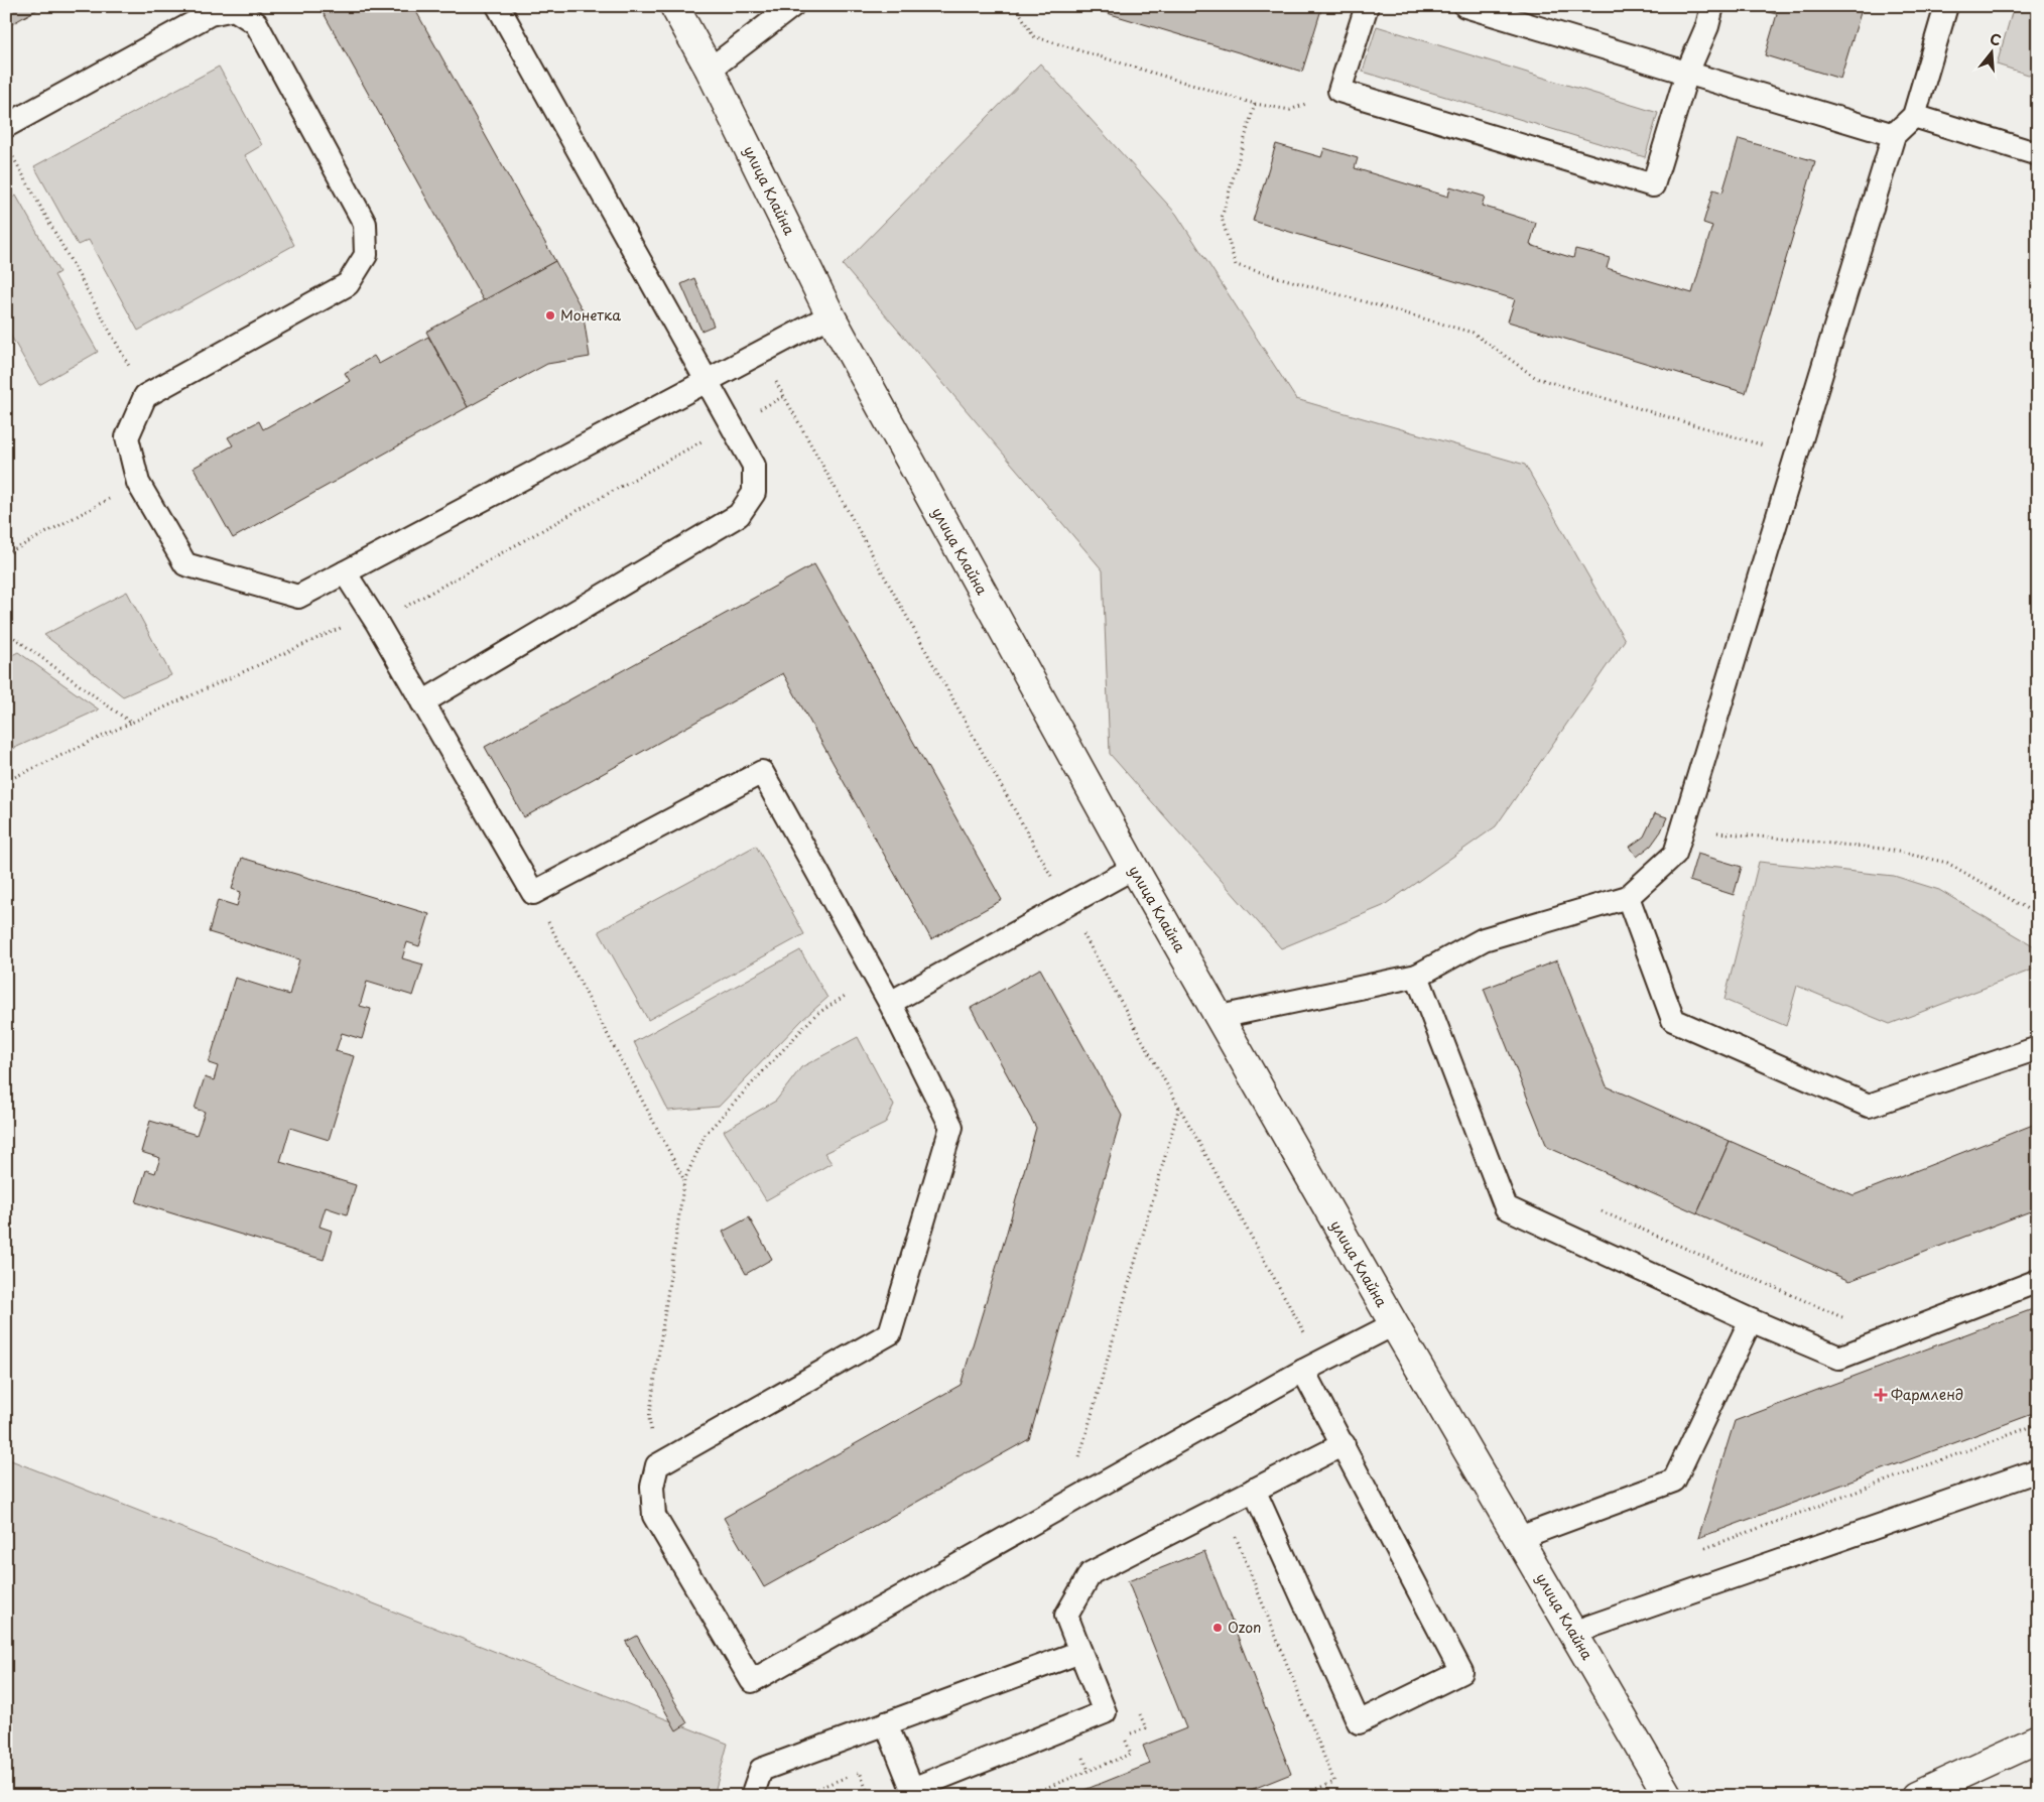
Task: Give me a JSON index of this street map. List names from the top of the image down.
{
  "streets": {
    "street": ["улица Клайна"]
  },
  "places": {
    "other": ["Монетка", "Ozon"],
    "health": ["Фармленд"]
  },
  "north": "top"
}
